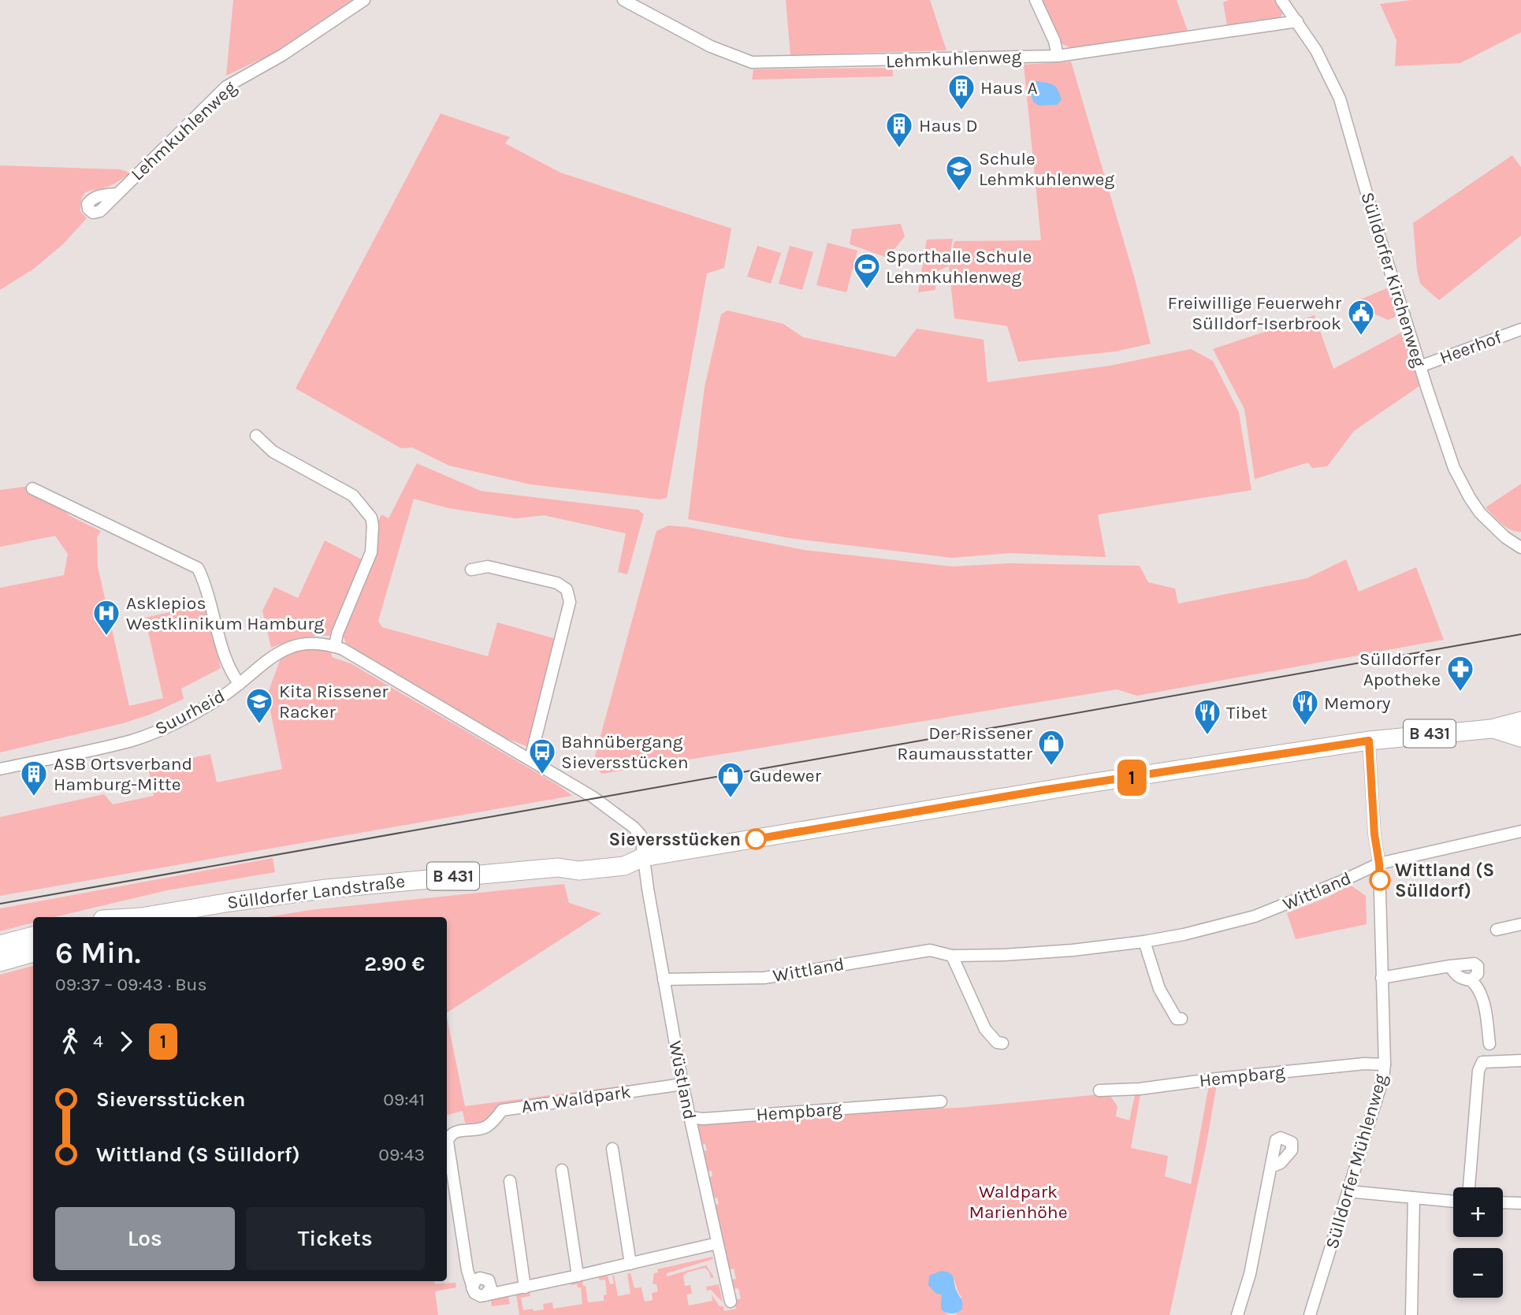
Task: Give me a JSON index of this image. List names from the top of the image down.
{
  "streets": {
    "main road": ["B 431", "Sülldorfer Landstraße"],
    "street": [
      "Lehmkuhlenweg",
      "Sülldorfer Kirchenweg",
      "Heerhof",
      "Suurheid",
      "Wittland",
      "Hempbarg",
      "Wüstland",
      "Am Waldpark",
      "Sülldorfer Mühlenweg"
    ]
  },
  "crossings": [
    ["Lehmkuhlenweg", "Sülldorfer Kirchenweg"],
    ["Sülldorfer Kirchenweg", "Heerhof"],
    ["Wittland", "Wüstland"],
    ["Wittland", "Sülldorfer Mühlenweg"],
    ["Sülldorfer Landstraße", "Wüstland"],
    ["Sülldorfer Landstraße", "Sülldorfer Mühlenweg"],
    ["Hempbarg", "Wüstland"],
    ["Hempbarg", "Sülldorfer Mühlenweg"],
    ["Wüstland", "Am Waldpark"]
  ],
  "parks": ["Waldpark Marienhöhe"],
  "places": {
    "building": ["Haus A", "Haus D", "ASB Ortsverband Hamburg-Mitte"],
    "school or university": ["Schule Lehmkuhlenweg", "Kita Rissener Racker"],
    "sports": ["Sporthalle Schule Lehmkuhlenweg"],
    "public building": ["Freiwillige Feuerwehr Sülldorf-Iserbrook"],
    "hospital": ["Asklepios Westklinikum Hamburg"],
    "pharmacy": ["Sülldorfer Apotheke"],
    "restaurant": ["Memory", "Tibet"],
    "shop": ["Der Rissener Raumausstatter", "Gudewer"],
    "bus stop": ["Bahnübergang Sieversstücken"],
    "other": ["Sieversstücken", "Wittland (S Sülldorf)"]
  },
  "lines": ["bus line 1"],
  "page": {
    "on_map": "1",
    "heading": ["6 Min.", "09:37 – 09:43 · Bus", "2.90 €"],
    "legs": ["4", "1"],
    "list": [
      {
        "name": "Sieversstücken",
        "value": "09:41"
      },
      {
        "name": "Wittland (S Sülldorf)",
        "value": "09:43"
      }
    ],
    "map_buttons": ["+", "−"],
    "buttons": ["Los", "Tickets"]
  }
}
